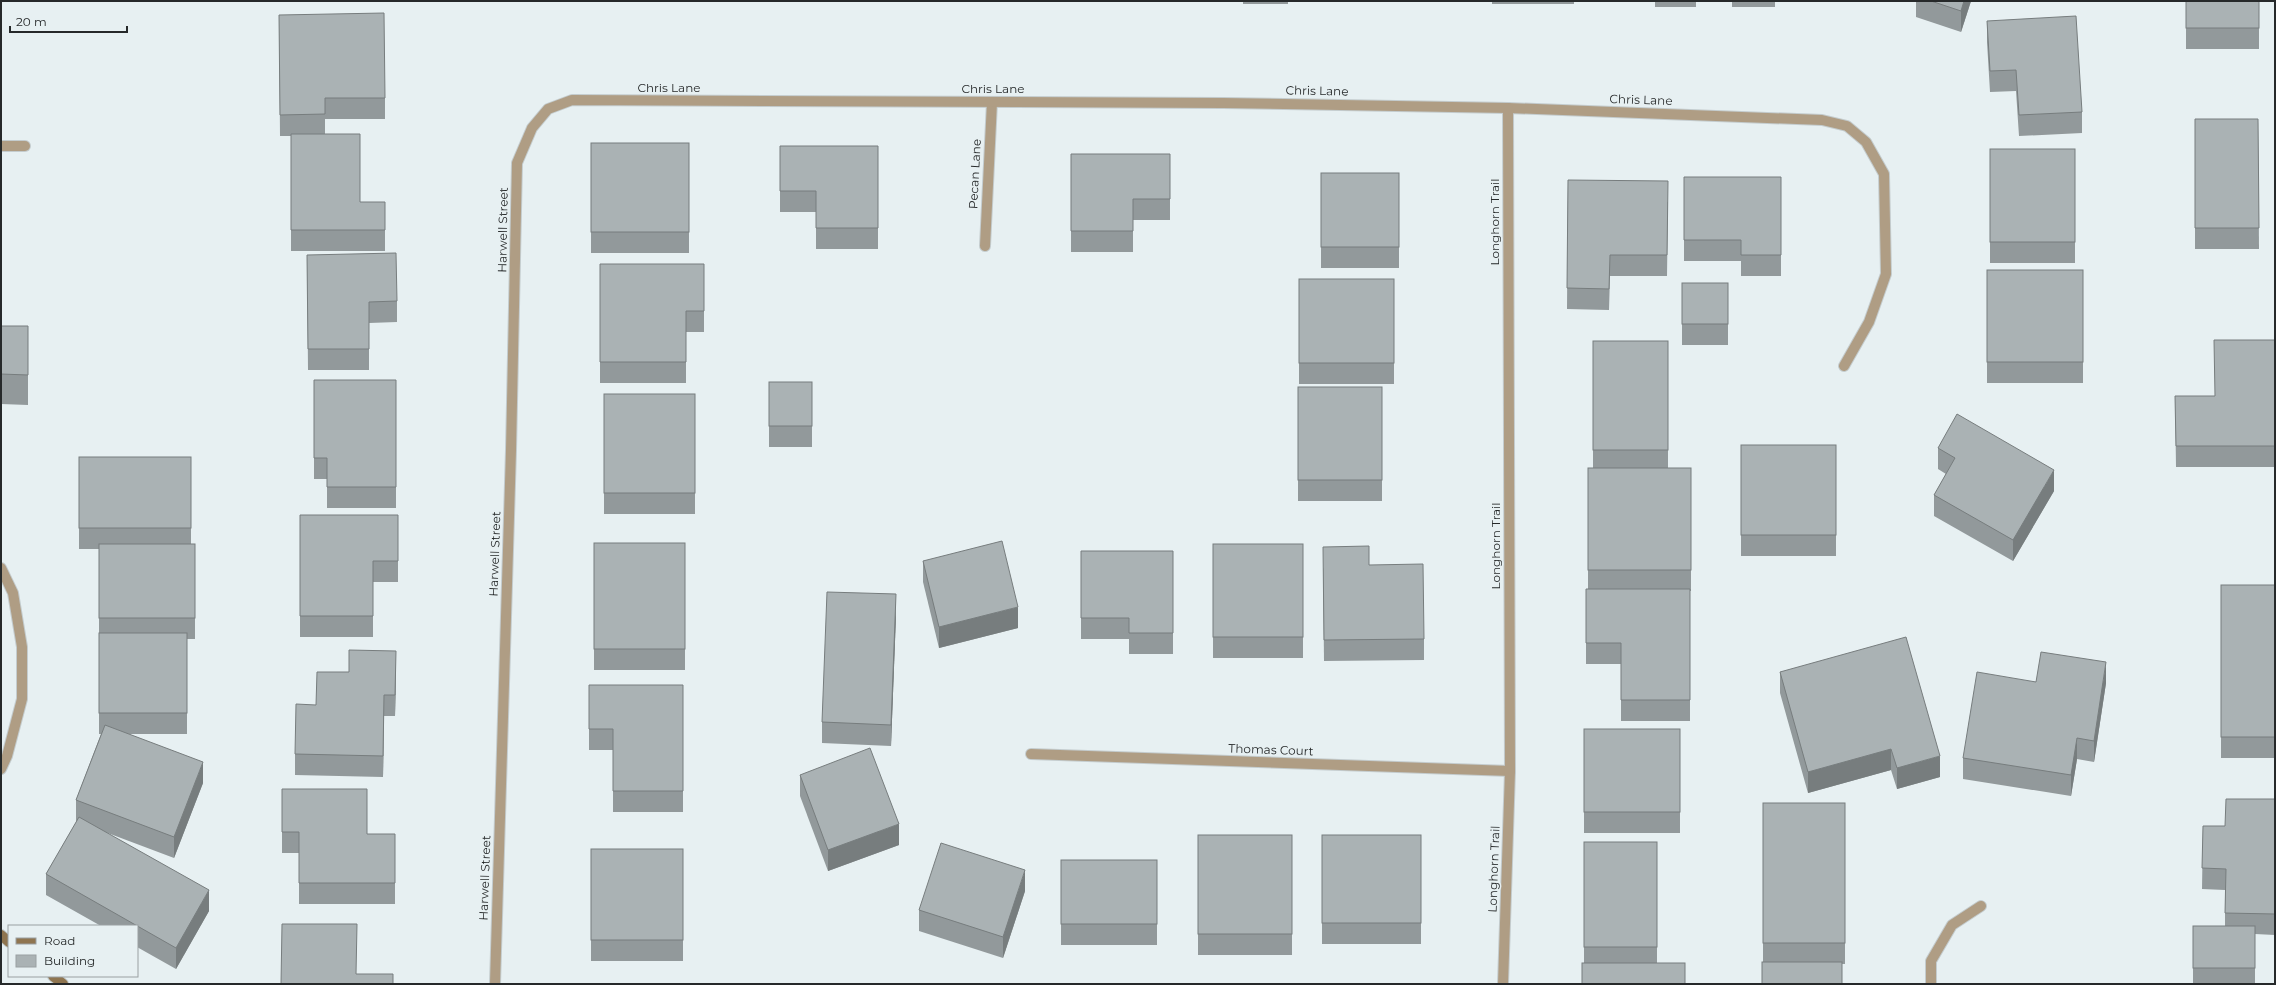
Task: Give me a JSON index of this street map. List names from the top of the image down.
{
  "streets": {
    "street": [
      "Chris Lane",
      "Pecan Lane",
      "Longhorn Trail",
      "Harwell Street",
      "Thomas Court"
    ]
  },
  "crossings": [
    ["Chris Lane", "Pecan Lane"],
    ["Chris Lane", "Longhorn Trail"],
    ["Chris Lane", "Harwell Street"],
    ["Longhorn Trail", "Thomas Court"]
  ],
  "legend": ["Road", "Building"],
  "scale_bar": "20 m"
}
